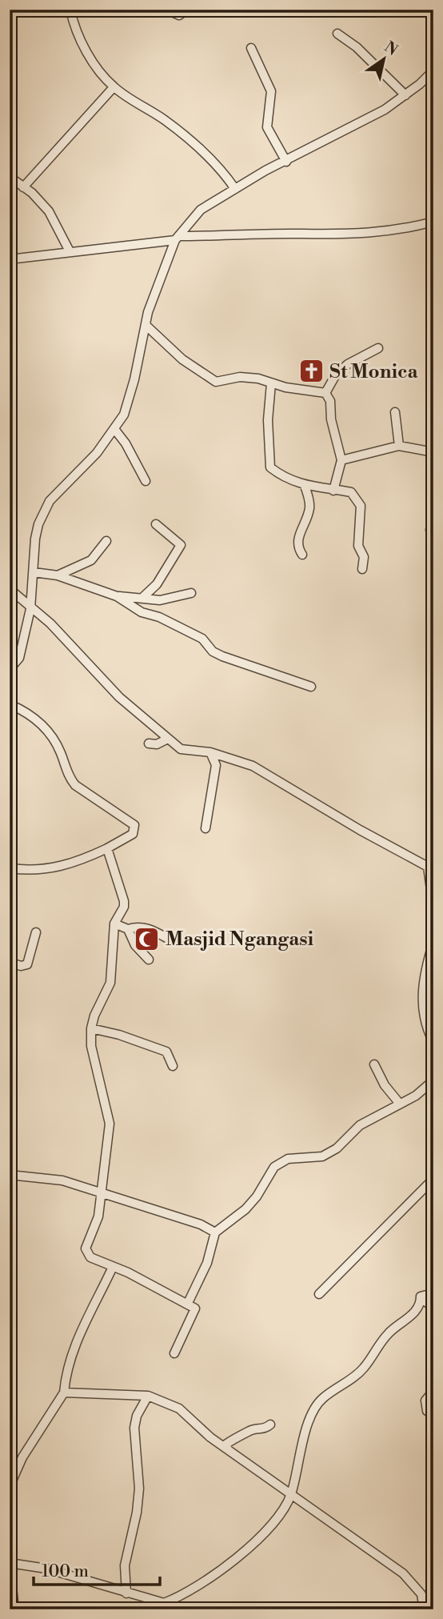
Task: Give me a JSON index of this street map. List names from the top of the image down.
{
  "places": {
    "church": ["St Monica"],
    "mosque": ["Masjid Ngangasi"]
  },
  "scale_bar": "100 m",
  "north": "top right"
}
